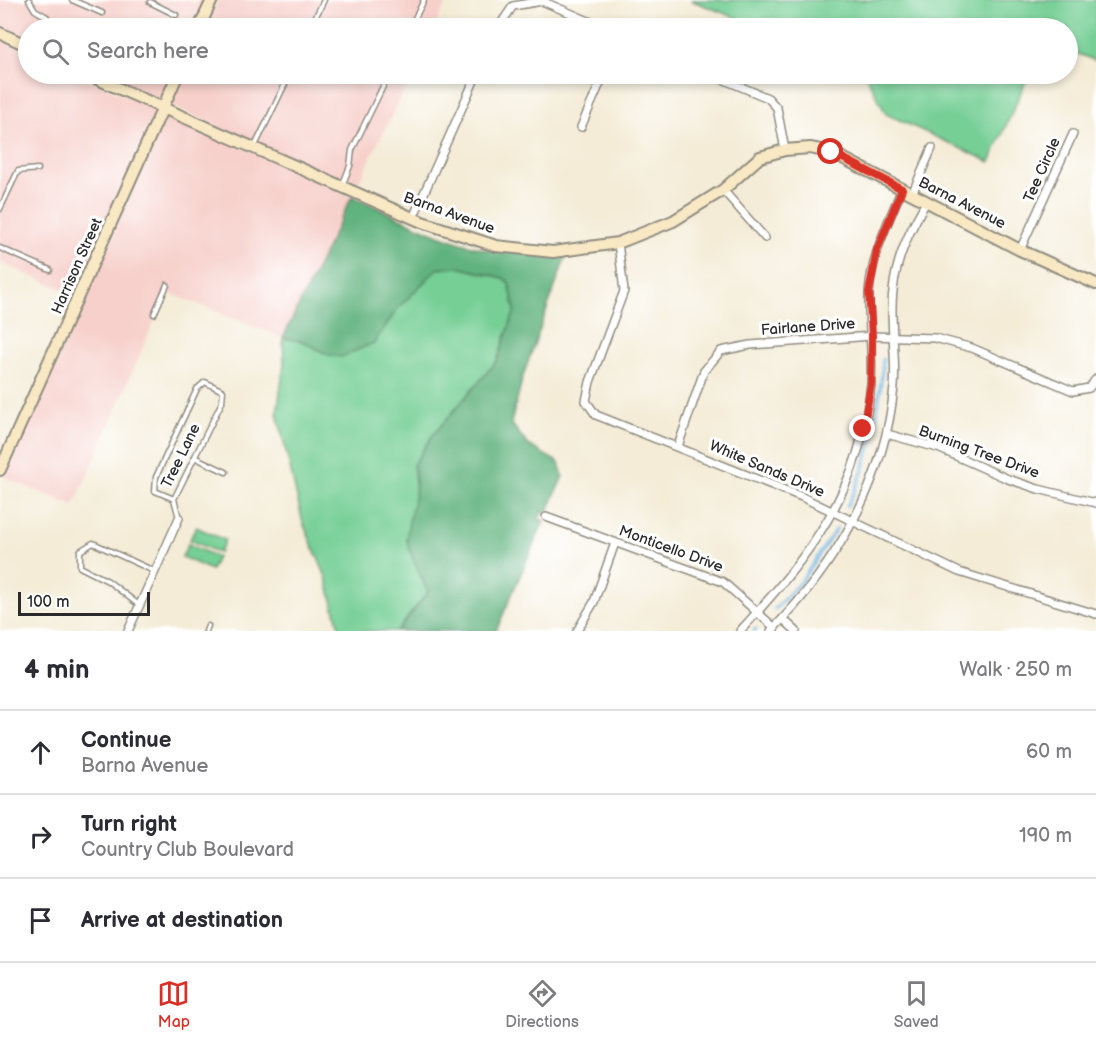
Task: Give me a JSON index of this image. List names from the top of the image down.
{
  "streets": {
    "street": [
      "Tee Circle",
      "Barna Avenue",
      "Harrison Street",
      "Fairlane Drive",
      "Burning Tree Drive",
      "Tree Lane",
      "White Sands Drive",
      "Monticello Drive"
    ]
  },
  "crossings": [
    ["Tee Circle", "Barna Avenue"],
    ["Barna Avenue", "Harrison Street"],
    ["Barna Avenue", "White Sands Drive"],
    ["Fairlane Drive", "White Sands Drive"]
  ],
  "scale_bar": "100 m",
  "page": {
    "search": "Search here",
    "scale": "100 m",
    "heading": ["4 min", "Walk · 250 m"],
    "list": [
      ["Continue", "Barna Avenue", "60 m"],
      ["Turn right", "Country Club Boulevard", "190 m"],
      "Arrive at destination"
    ],
    "nav": ["Map", "Directions", "Saved"]
  }
}
